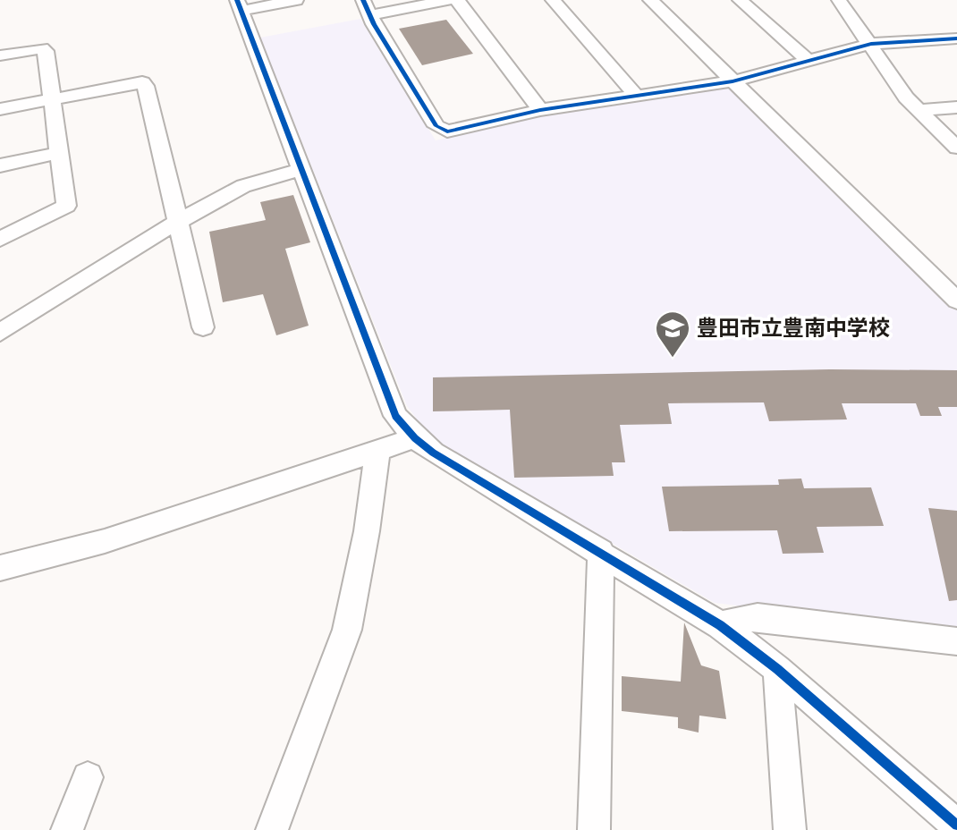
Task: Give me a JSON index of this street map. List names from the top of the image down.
{
  "places": {
    "school or university": ["豊田市立豊南中学校"]
  }
}
